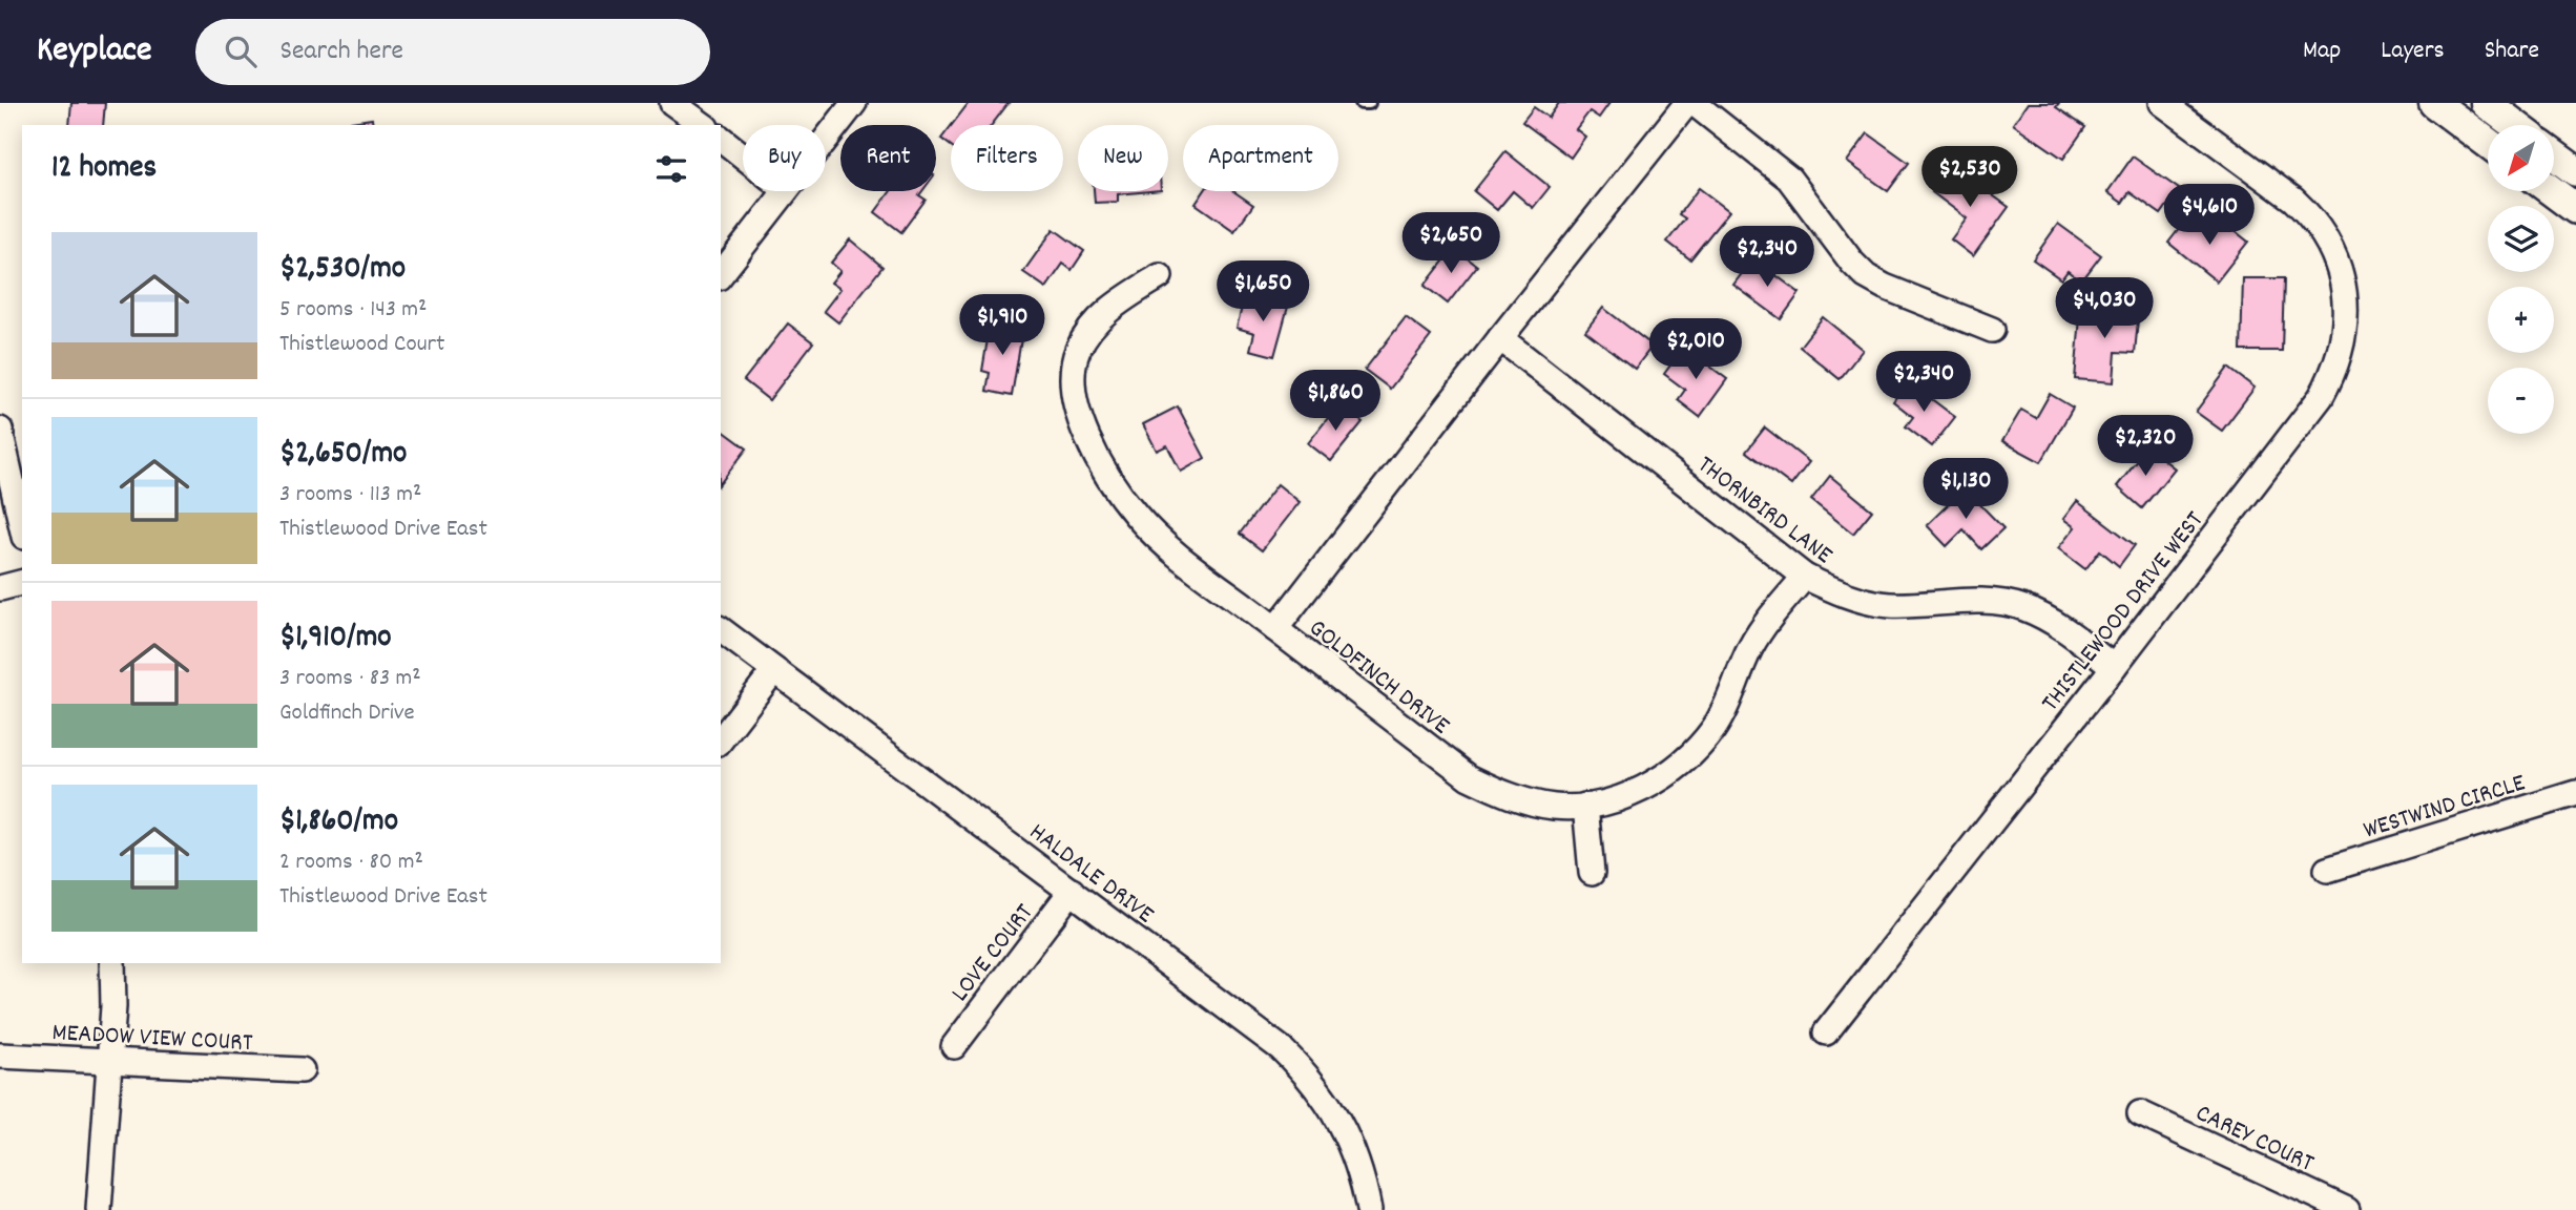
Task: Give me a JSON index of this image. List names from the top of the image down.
{
  "streets": {
    "street": [
      "THORNBIRD LANE",
      "THISTLEWOOD DRIVE WEST",
      "GOLDFINCH DRIVE",
      "WESTWIND CIRCLE",
      "HALDALE DRIVE",
      "LOVE COURT",
      "MEADOW VIEW COURT",
      "CAREY COURT"
    ]
  },
  "crossings": [
    ["THORNBIRD LANE", "THISTLEWOOD DRIVE WEST"],
    ["THORNBIRD LANE", "GOLDFINCH DRIVE"],
    ["HALDALE DRIVE", "LOVE COURT"]
  ],
  "north": "bottom left",
  "page": {
    "header": "Keyplace",
    "search": "Search here",
    "nav": ["Map", "Layers", "Share"],
    "map_buttons": ["+", "−"],
    "chip": [
      "Buy",
      "Rent",
      "Filters",
      "New",
      "Apartment"
    ],
    "heading": "12 homes",
    "price": [
      "$2,530",
      "$4,610",
      "$2,650",
      "$2,340",
      "$1,650",
      "$4,030",
      "$1,910",
      "$2,010",
      "$2,340",
      "$1,860",
      "$2,320",
      "$1,130"
    ],
    "list": [
      {
        "name": "$2,530/mo",
        "note": "5 rooms · 143 m² · Thistlewood Court"
      },
      {
        "name": "$2,650/mo",
        "note": "3 rooms · 113 m² · Thistlewood Drive East"
      },
      {
        "name": "$1,910/mo",
        "note": "3 rooms · 83 m² · Goldfinch Drive"
      },
      {
        "name": "$1,860/mo",
        "note": "2 rooms · 80 m² · Thistlewood Drive East"
      }
    ]
  }
}
